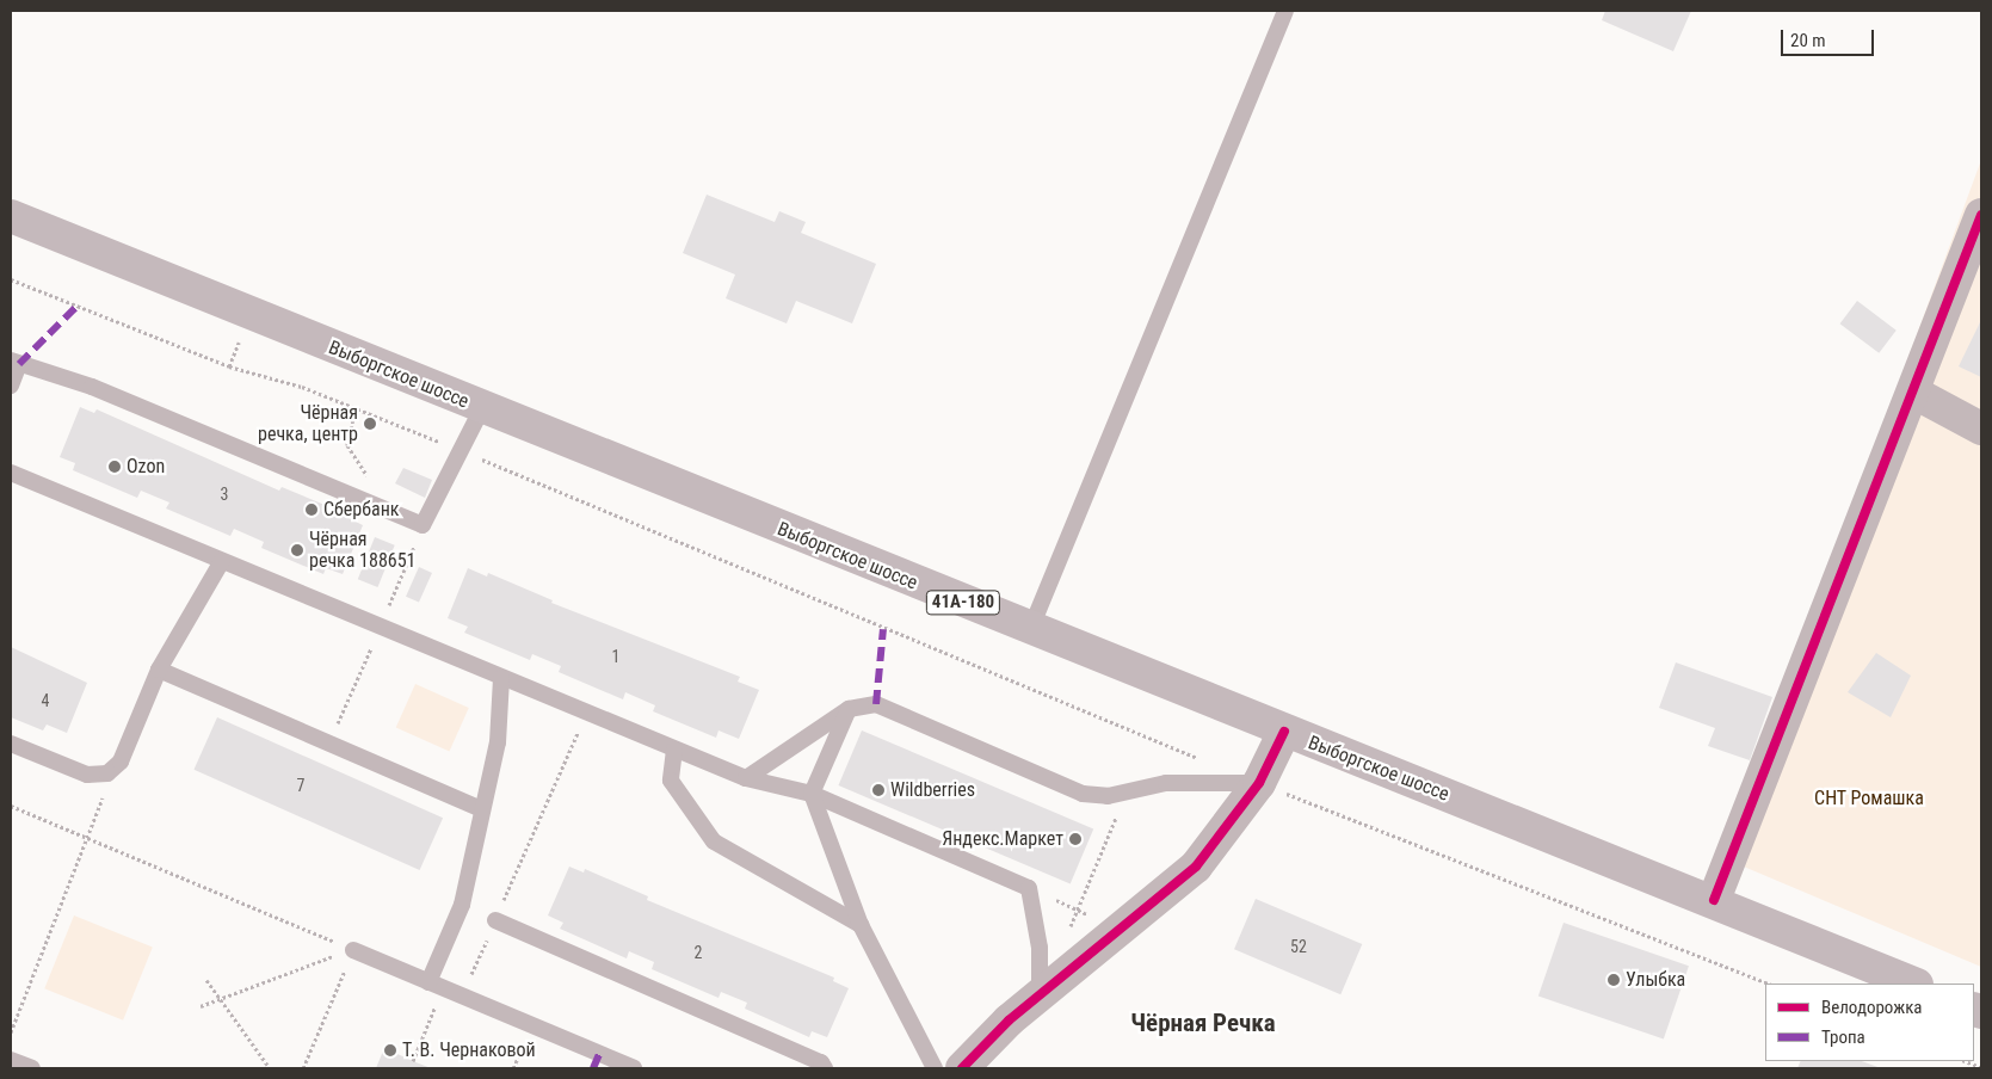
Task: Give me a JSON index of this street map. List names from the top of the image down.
{
  "streets": {
    "main road": ["Выборгское шоссе", "41А-180"]
  },
  "districts": ["Чёрная Речка"],
  "parks": ["СНТ Ромашка"],
  "places": [
    "Чёрная речка, центр",
    "Ozon",
    "Сбербанк",
    "Чёрная речка 188651",
    "Wildberries",
    "Яндекс.Маркет",
    "Улыбка",
    "Т. В. Чернаковой"
  ],
  "house_numbers": [
    "3",
    "1",
    "4",
    "7",
    "52",
    "2"
  ],
  "legend": ["Велодорожка", "Тропа"],
  "scale_bar": "20 m"
}
